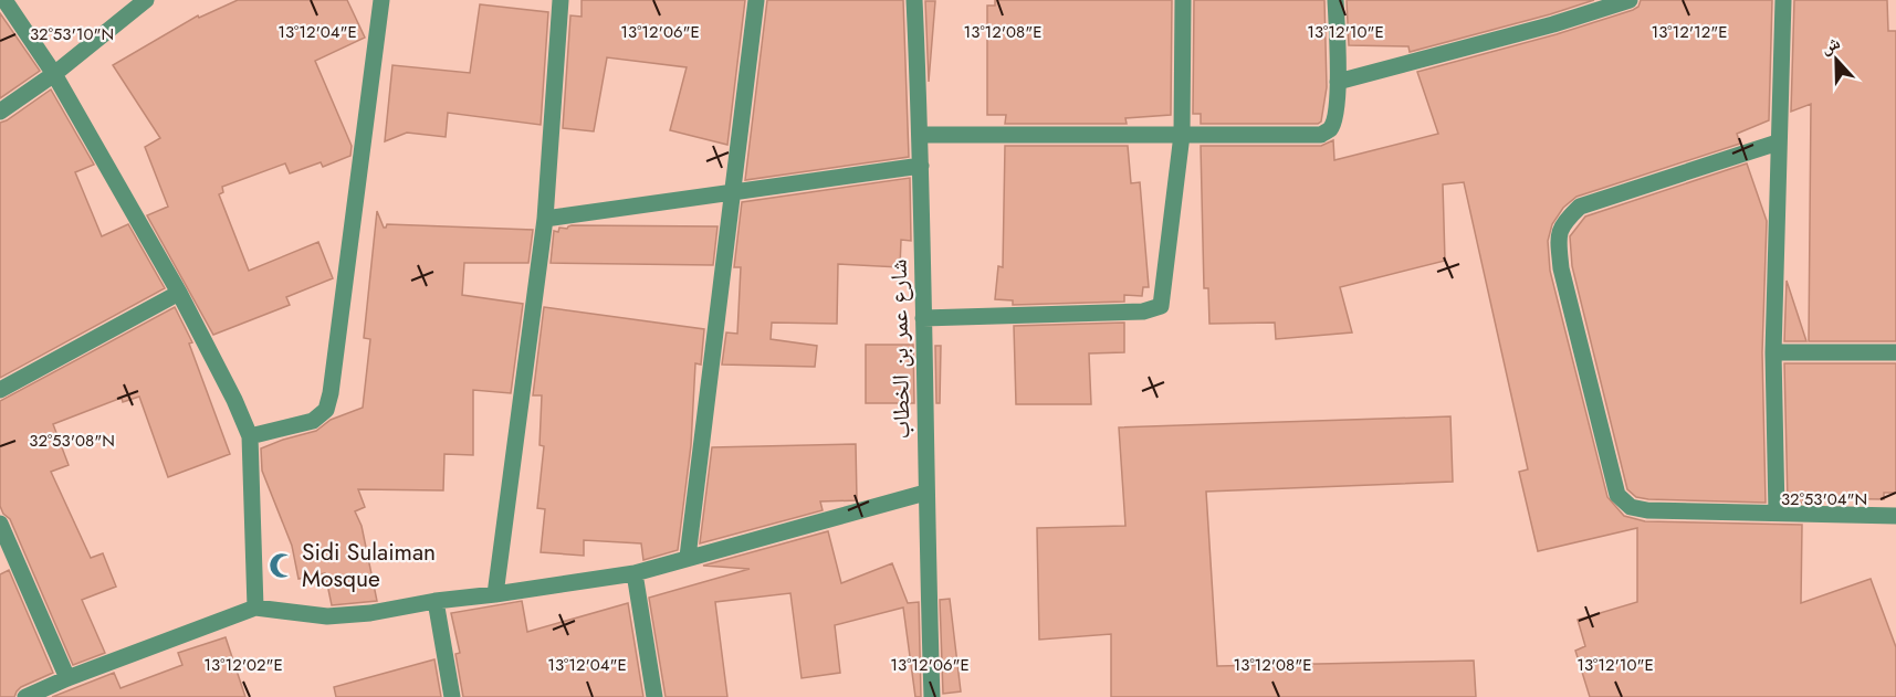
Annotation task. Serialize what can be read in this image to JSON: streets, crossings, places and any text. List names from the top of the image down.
{
  "streets": {
    "street": ["شارع عمر بن الخطاب"]
  },
  "places": {
    "mosque": ["Sidi Sulaiman Mosque"]
  },
  "north": "top",
  "coordinates": [
    "13°12'04\"E",
    "13°12'06\"E",
    "13°12'08\"E",
    "13°12'10\"E",
    "13°12'12\"E",
    "32°53'10\"N",
    "32°53'08\"N",
    "32°53'04\"N",
    "13°12'02\"E"
  ]
}
